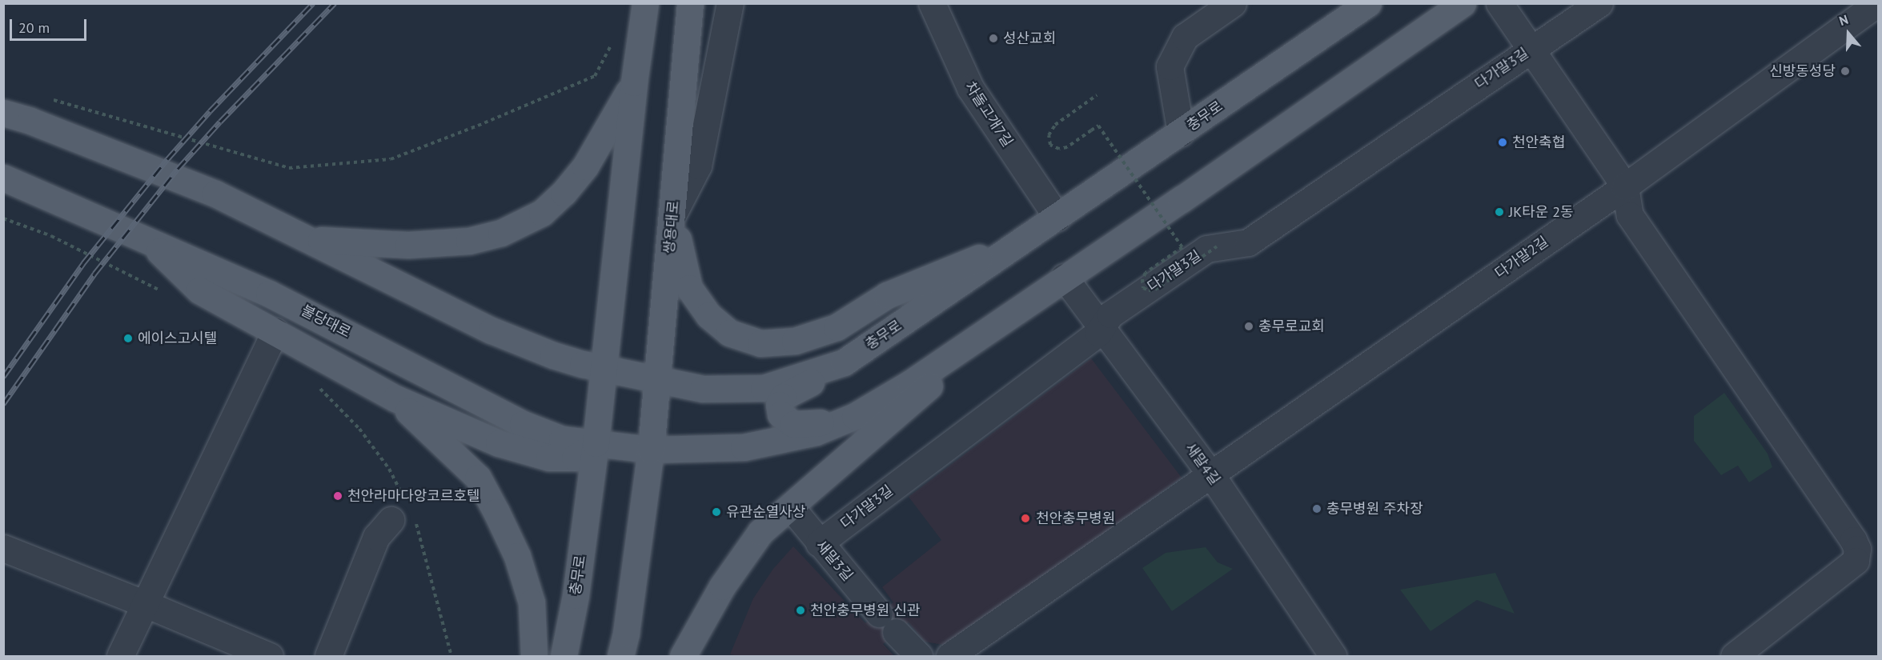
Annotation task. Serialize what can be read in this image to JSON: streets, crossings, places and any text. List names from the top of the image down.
{
  "streets": {
    "main road": ["충무로", "쌍용대로", "불당대로"],
    "street": [
      "다가말3길",
      "차돌고개7길",
      "다가말2길",
      "새말4길",
      "새말3길"
    ]
  },
  "crossings": [
    ["다가말3길", "새말4길"],
    ["다가말3길", "새말3길"],
    ["차돌고개7길", "충무로"],
    ["충무로", "쌍용대로"],
    ["충무로", "불당대로"],
    ["쌍용대로", "불당대로"],
    ["다가말2길", "새말4길"]
  ],
  "places": [
    "성산교회",
    "신방동성당",
    "천안축협",
    "JK타운 2동",
    "충무로교회",
    "에이스고시텔",
    "천안라마다앙코르호텔",
    "충무병원 주차장",
    "유관순열사상",
    "천안충무병원",
    "천안충무병원 신관"
  ],
  "scale_bar": "20 m",
  "north": "top"
}
